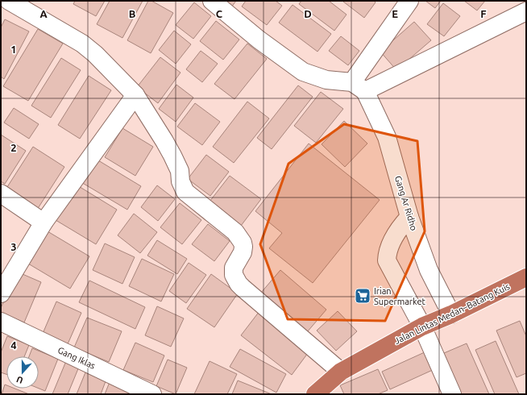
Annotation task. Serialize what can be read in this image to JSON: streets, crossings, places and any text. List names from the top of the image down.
{
  "streets": {
    "highway": ["Jalan Lintas Medan–Batang Kuis"],
    "street": ["Gang Ar Ridho", "Gang Iklas"]
  },
  "crossings": [
    ["Gang Ar Ridho", "Jalan Lintas Medan–Batang Kuis"]
  ],
  "places": {
    "supermarket": ["Irian Supermarket"]
  },
  "north": "bottom",
  "grid": {
    "columns": [
      "A",
      "B",
      "C",
      "D",
      "E",
      "F"
    ],
    "rows": [
      "1",
      "2",
      "3",
      "4"
    ]
  }
}
